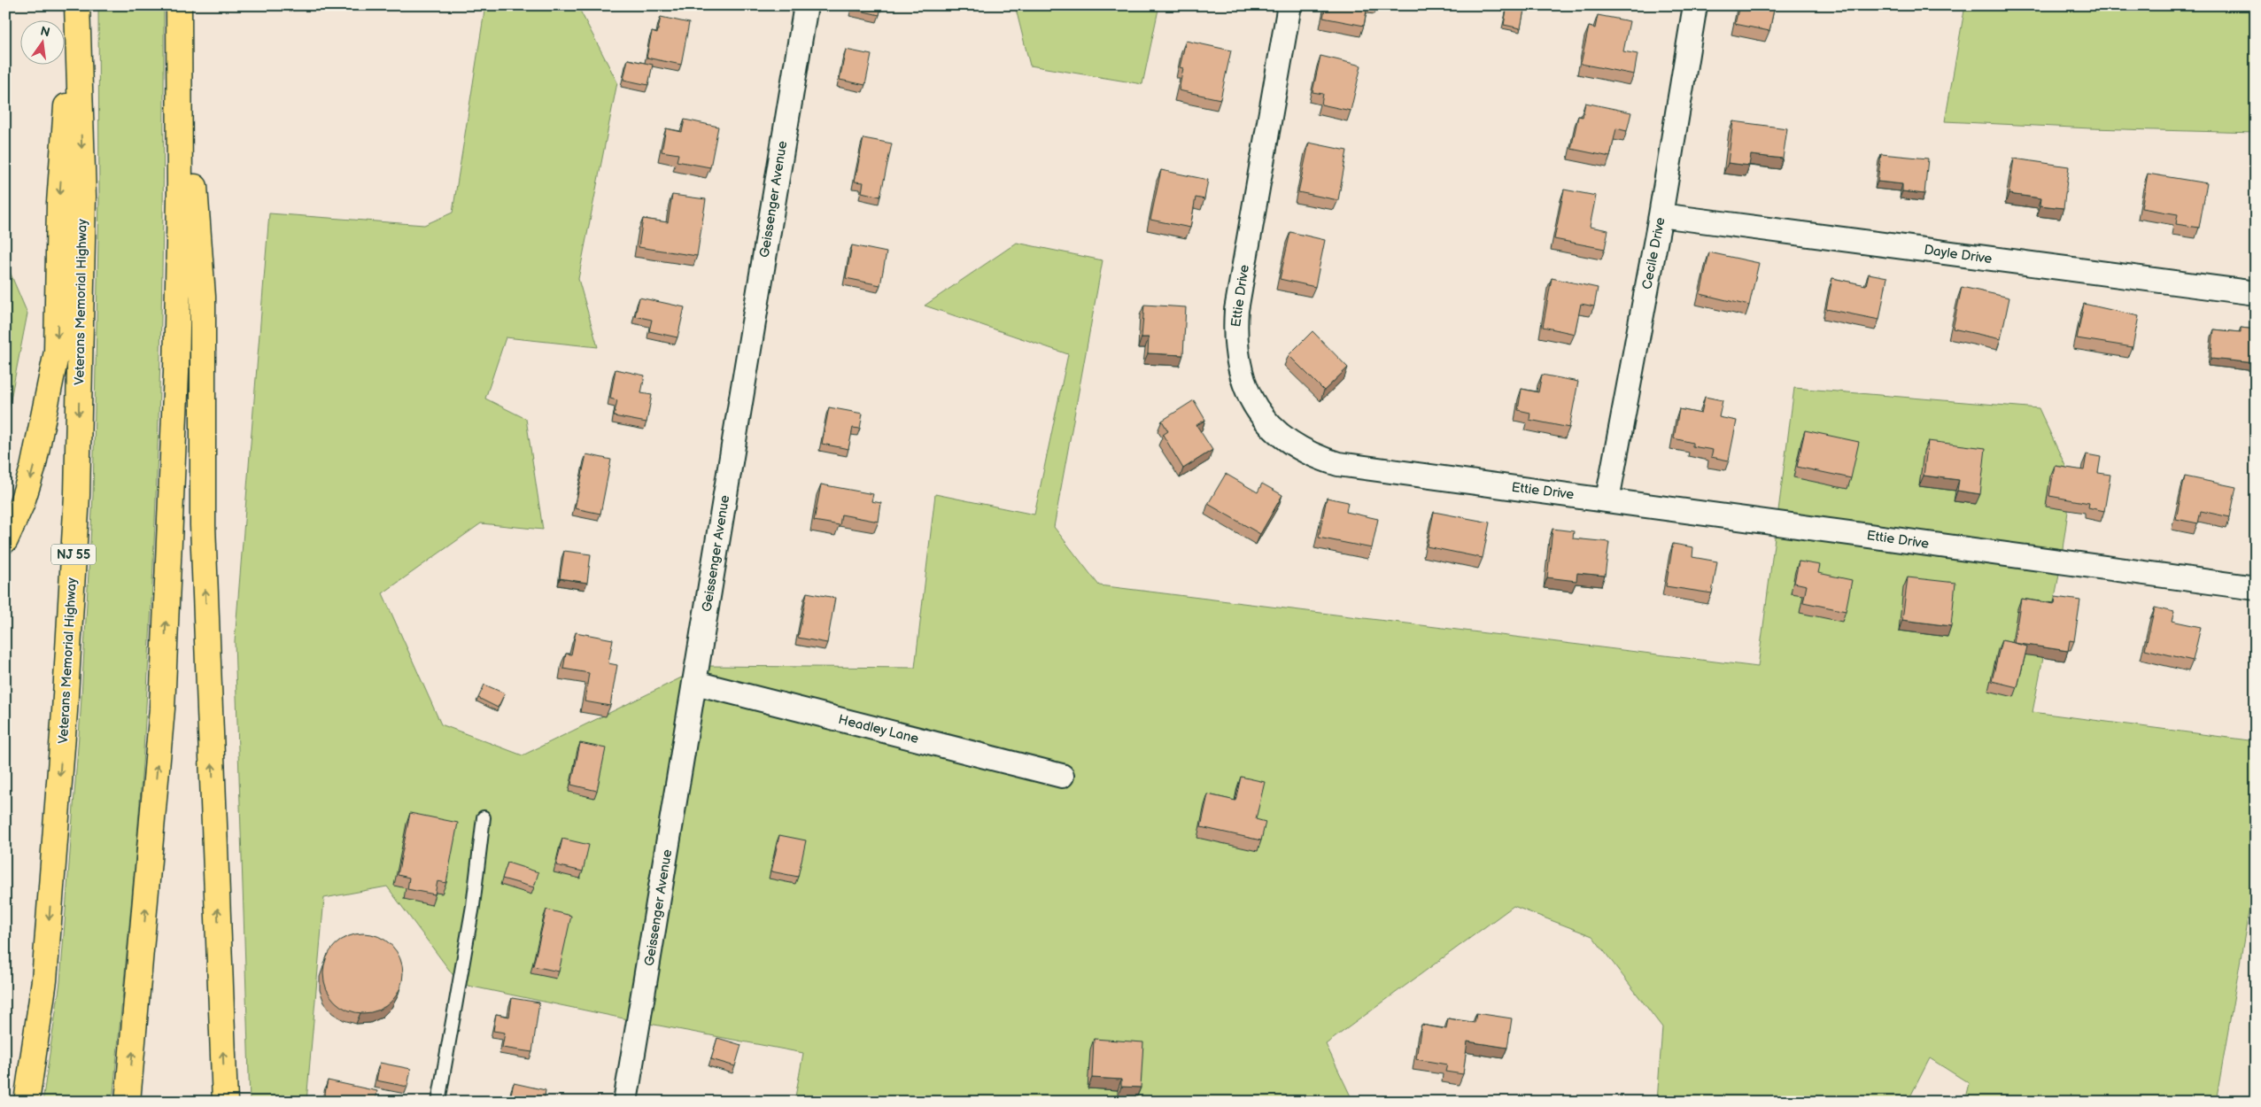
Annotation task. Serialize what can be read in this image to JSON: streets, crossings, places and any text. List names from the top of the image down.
{
  "streets": {
    "highway": ["Veterans Memorial Highway", "NJ 55"],
    "street": [
      "Geissenger Avenue",
      "Cecile Drive",
      "Dayle Drive",
      "Ettie Drive",
      "Headley Lane"
    ]
  },
  "crossings": [
    ["Geissenger Avenue", "Headley Lane"],
    ["Cecile Drive", "Dayle Drive"],
    ["Cecile Drive", "Ettie Drive"]
  ],
  "north": "top"
}
